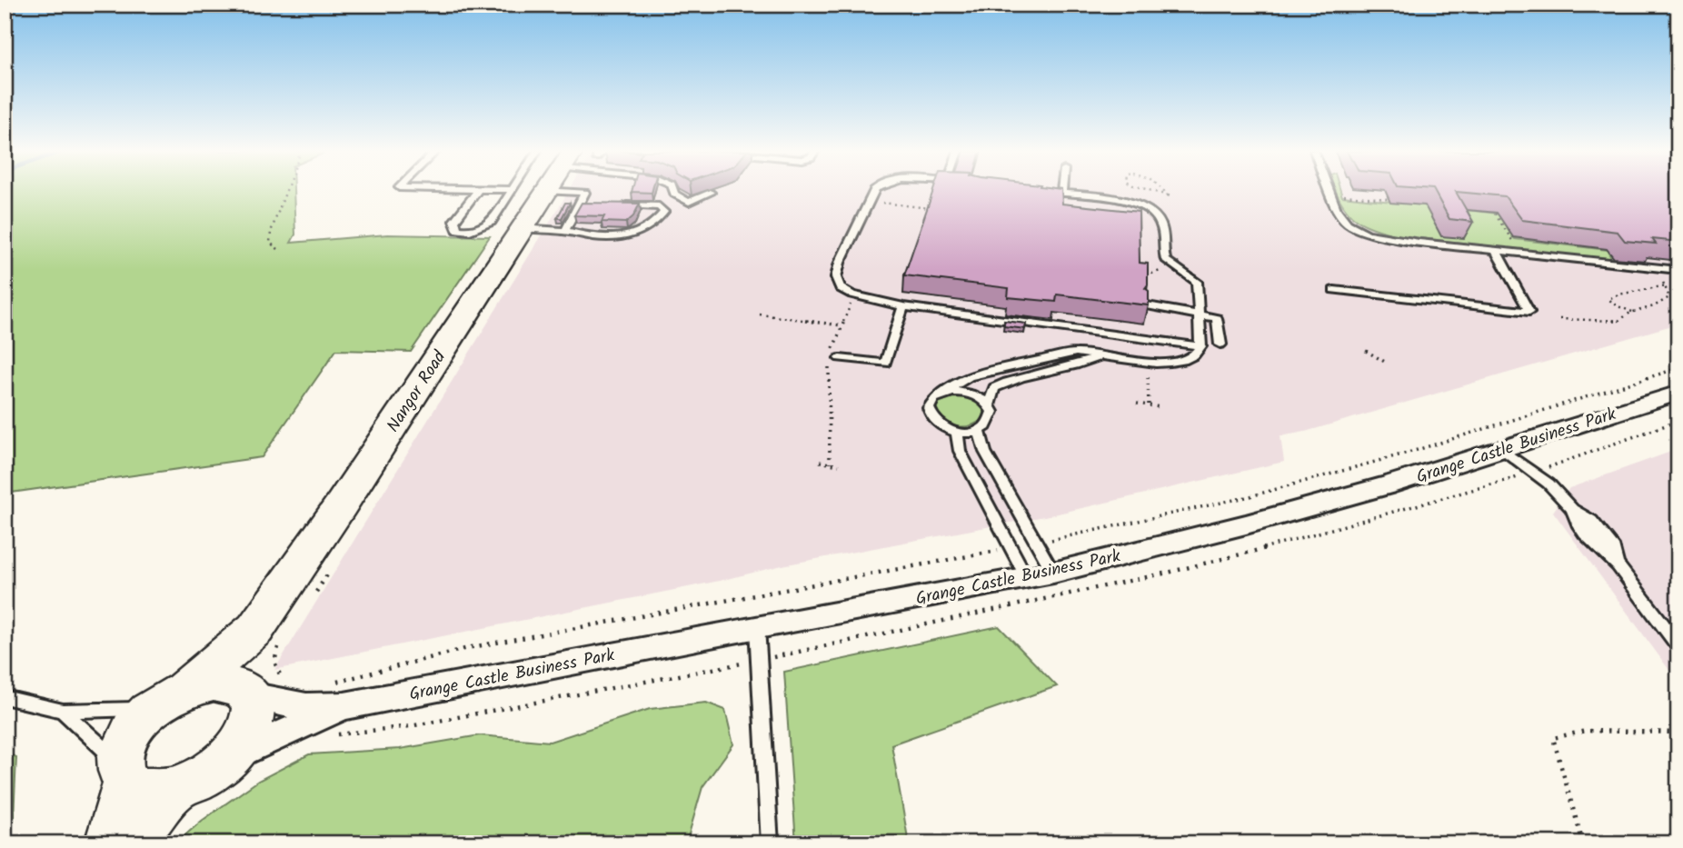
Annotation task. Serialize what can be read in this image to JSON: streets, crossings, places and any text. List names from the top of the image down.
{
  "streets": {
    "main road": ["Nangor Road"],
    "street": ["Grange Castle Business Park"]
  },
  "crossings": [
    ["Nangor Road", "Grange Castle Business Park"]
  ]
}
